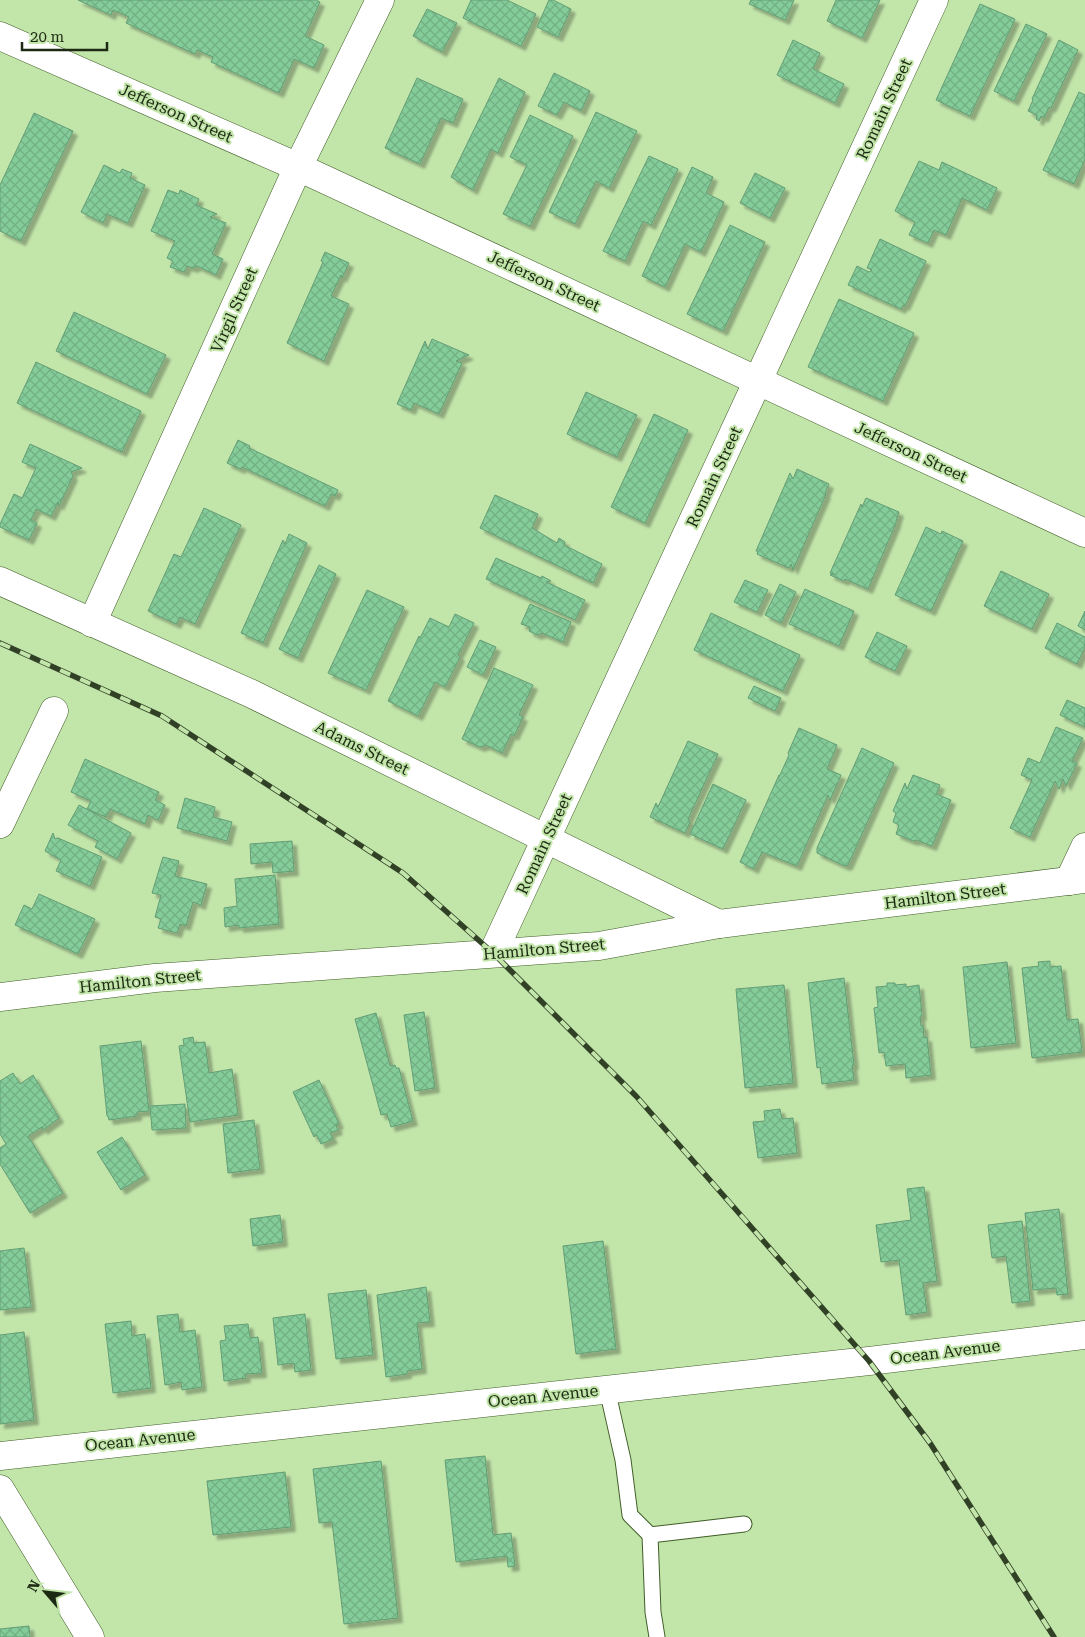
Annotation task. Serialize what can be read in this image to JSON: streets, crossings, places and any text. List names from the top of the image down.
{
  "streets": {
    "street": [
      "Romain Street",
      "Jefferson Street",
      "Virgil Street",
      "Adams Street",
      "Hamilton Street",
      "Ocean Avenue"
    ]
  },
  "crossings": [
    ["Romain Street", "Jefferson Street"],
    ["Romain Street", "Adams Street"],
    ["Romain Street", "Hamilton Street"],
    ["Jefferson Street", "Virgil Street"],
    ["Virgil Street", "Adams Street"],
    ["Adams Street", "Hamilton Street"]
  ],
  "scale_bar": "20 m",
  "north": "top left"
}
